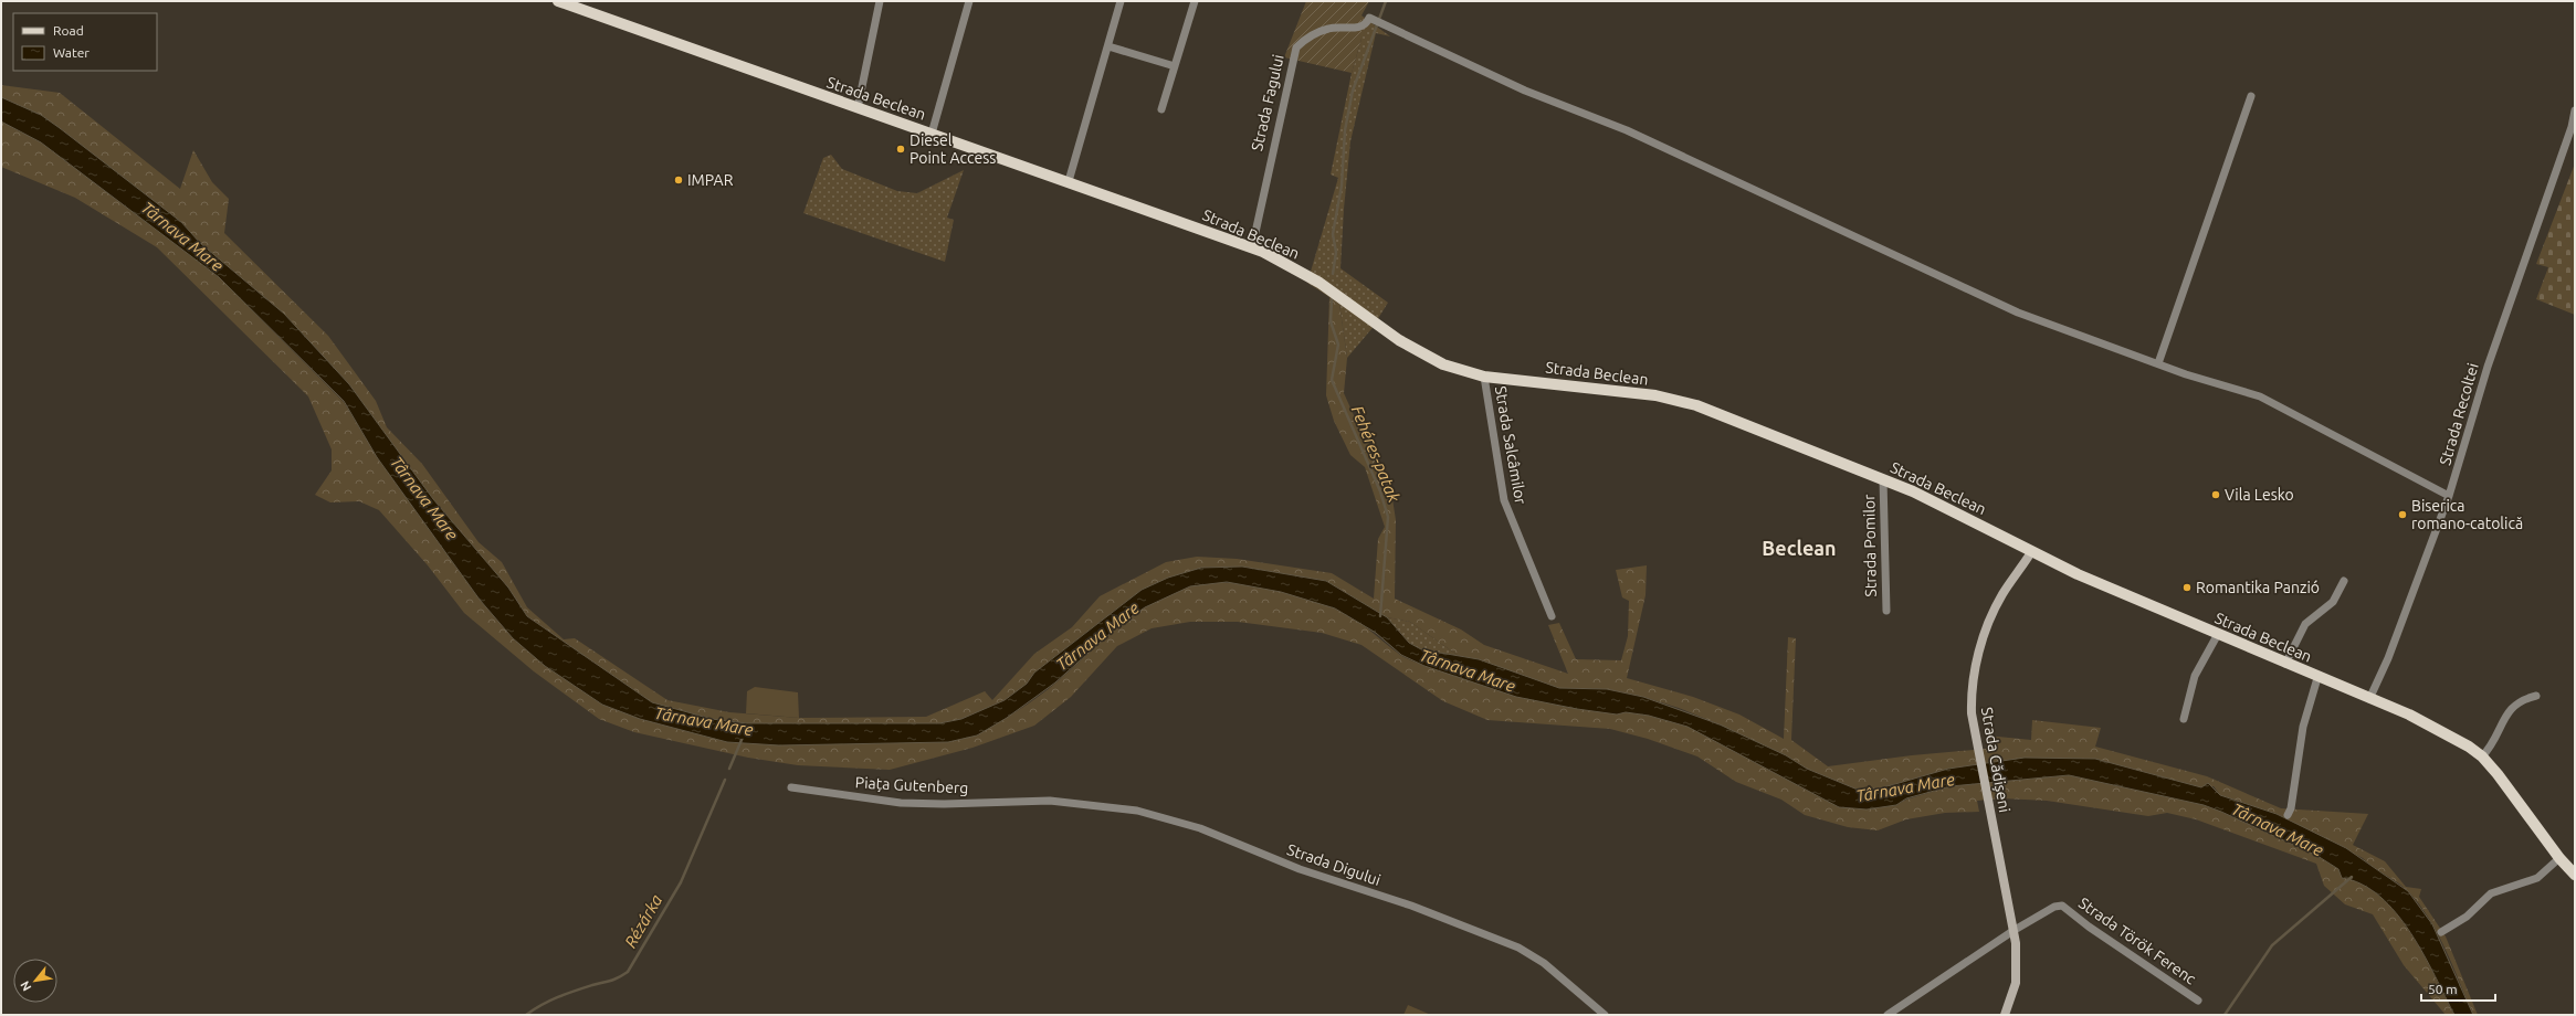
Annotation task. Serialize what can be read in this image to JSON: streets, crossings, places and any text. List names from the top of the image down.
{
  "streets": {
    "main road": ["Strada Beclean", "Strada Cădișeni"],
    "street": [
      "Strada Fagului",
      "Strada Recoltei",
      "Strada Salcâmilor",
      "Strada Pomilor",
      "Piața Gutenberg",
      "Strada Digului",
      "Strada Török Ferenc"
    ]
  },
  "crossings": [
    ["Strada Beclean", "Strada Fagului"],
    ["Strada Beclean", "Strada Recoltei"],
    ["Strada Beclean", "Strada Salcâmilor"],
    ["Strada Beclean", "Strada Pomilor"],
    ["Strada Beclean", "Strada Cădișeni"],
    ["Strada Cădișeni", "Strada Török Ferenc"],
    ["Piața Gutenberg", "Strada Digului"]
  ],
  "districts": ["Beclean"],
  "water": ["Târnava Mare", "Fehéres-patak", "Rézárka"],
  "places": [
    "Diesel Point Access",
    "IMPAR",
    "Vila Lesko",
    "Biserica romano-catolică",
    "Romantika Panzió"
  ],
  "legend": ["Road", "Water"],
  "scale_bar": "50 m",
  "north": "bottom left"
}
